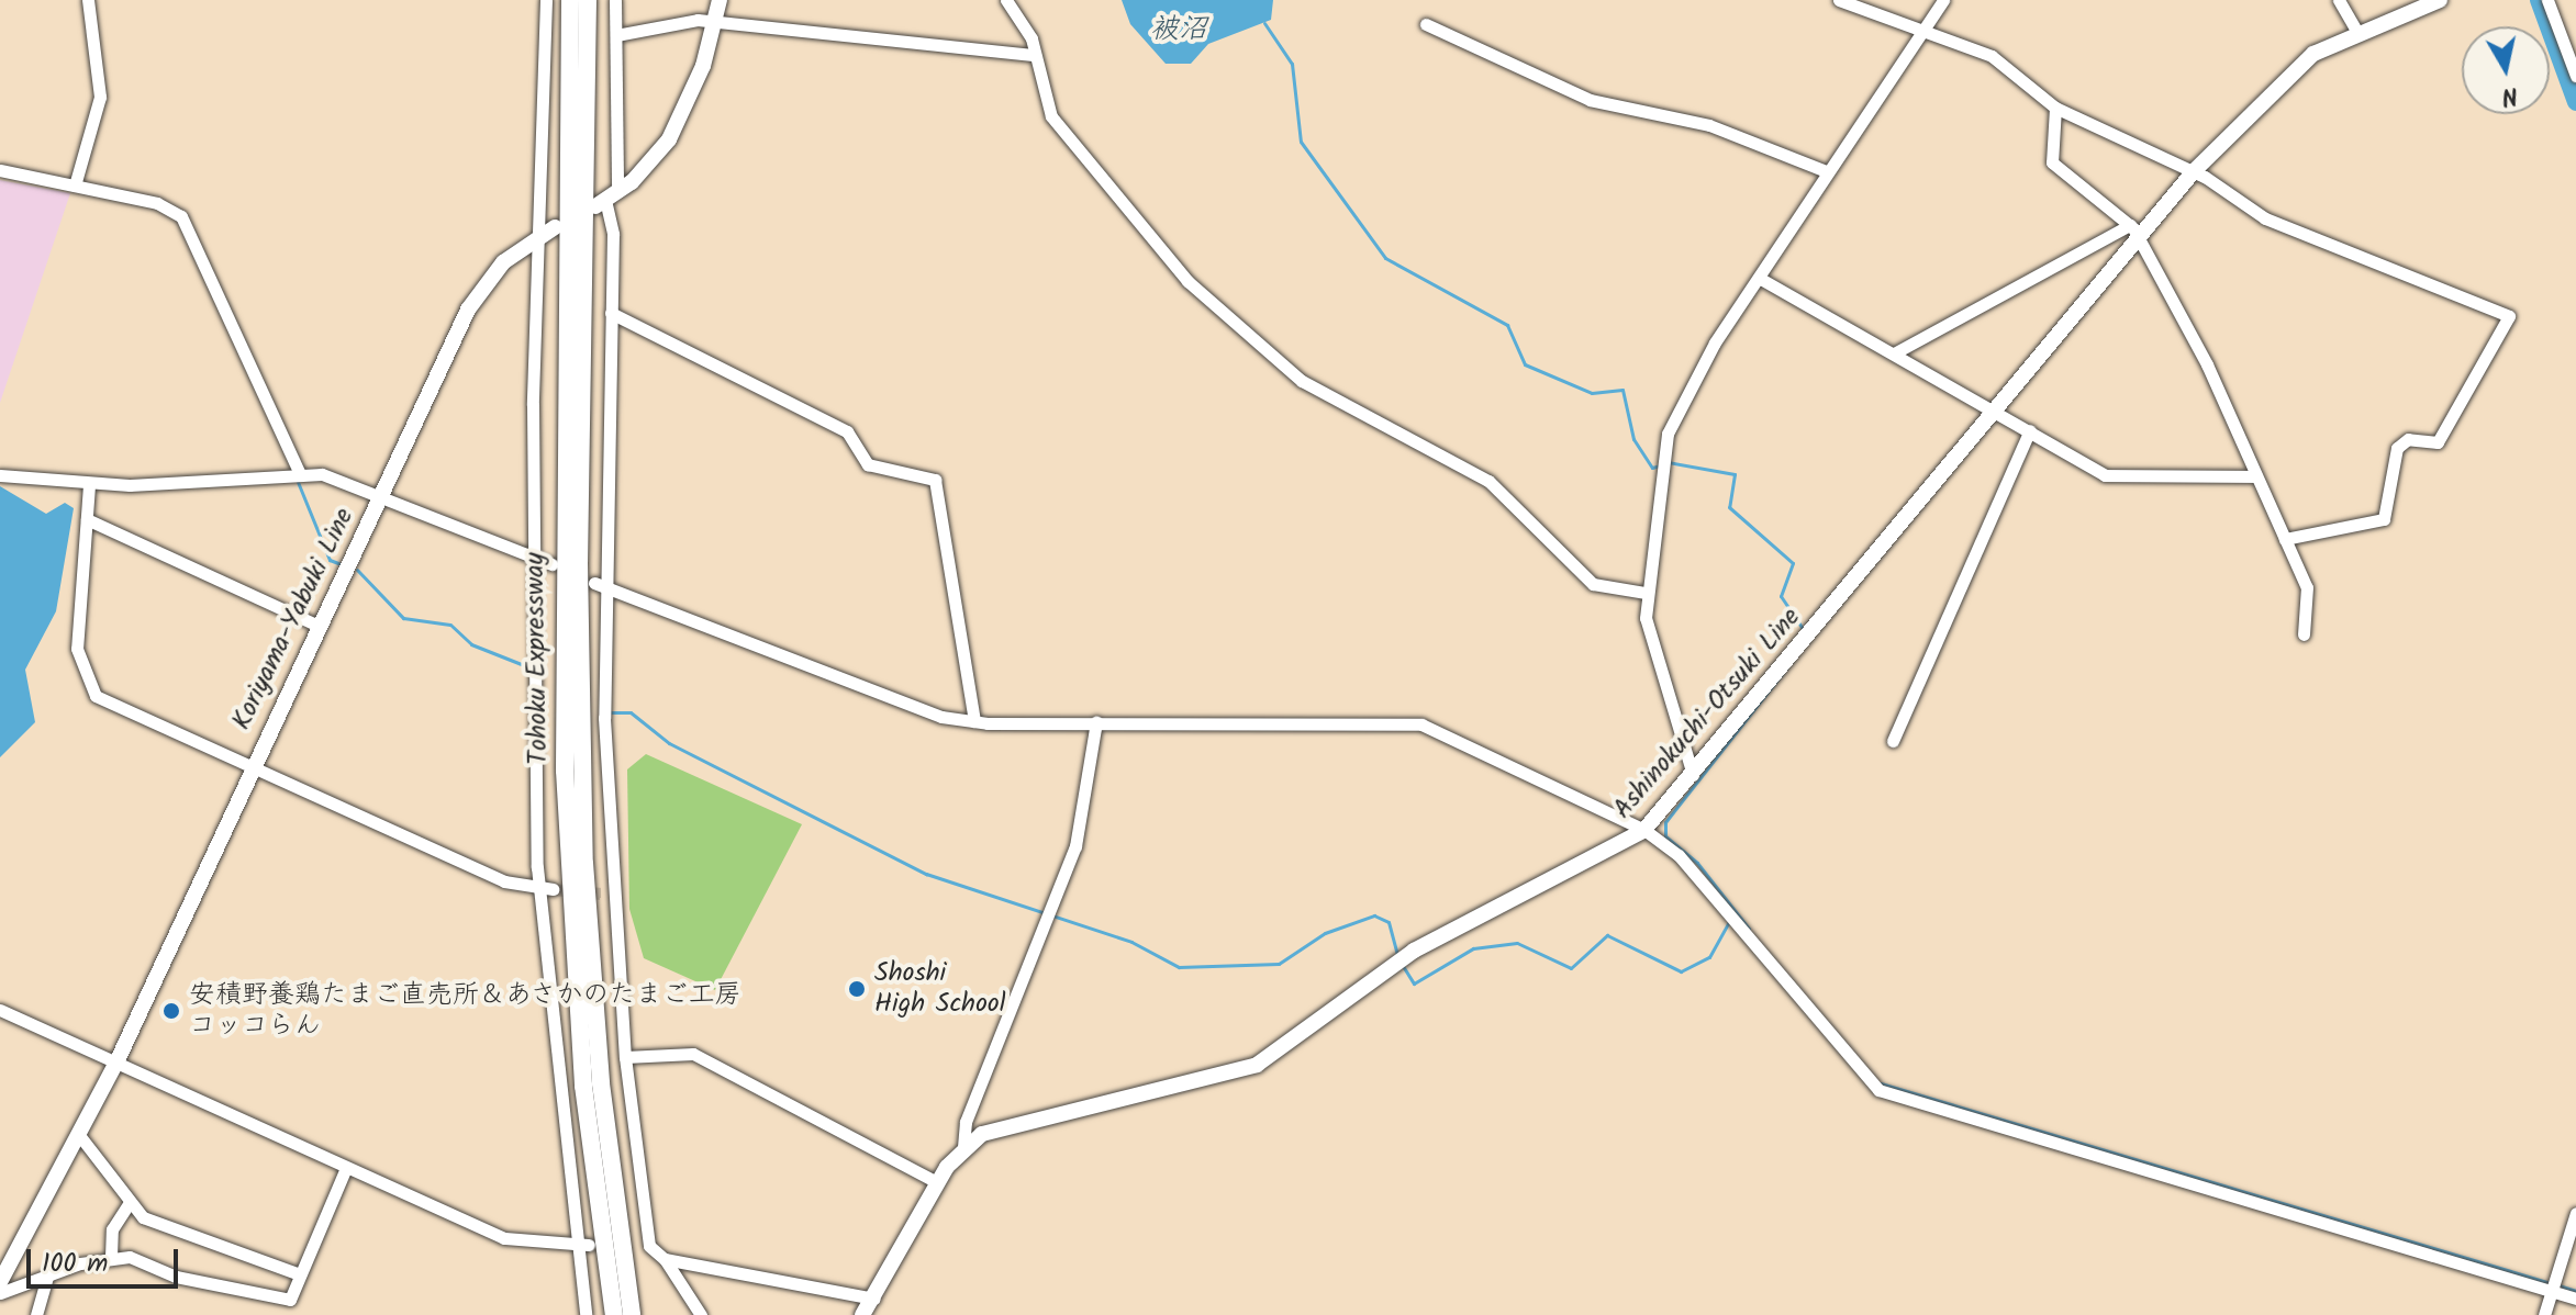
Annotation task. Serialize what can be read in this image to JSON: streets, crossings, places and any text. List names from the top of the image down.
{
  "streets": {
    "highway": ["Tohoku Expressway"],
    "main road": ["Koriyama-Yabuki Line", "Ashinokuchi-Otsuki Line"]
  },
  "water": ["被沼"],
  "places": ["Shoshi High School", "安積野養鶏たまご直売所＆あさかのたまご工房 コッコらん"],
  "scale_bar": "100 m",
  "north": "bottom"
}
